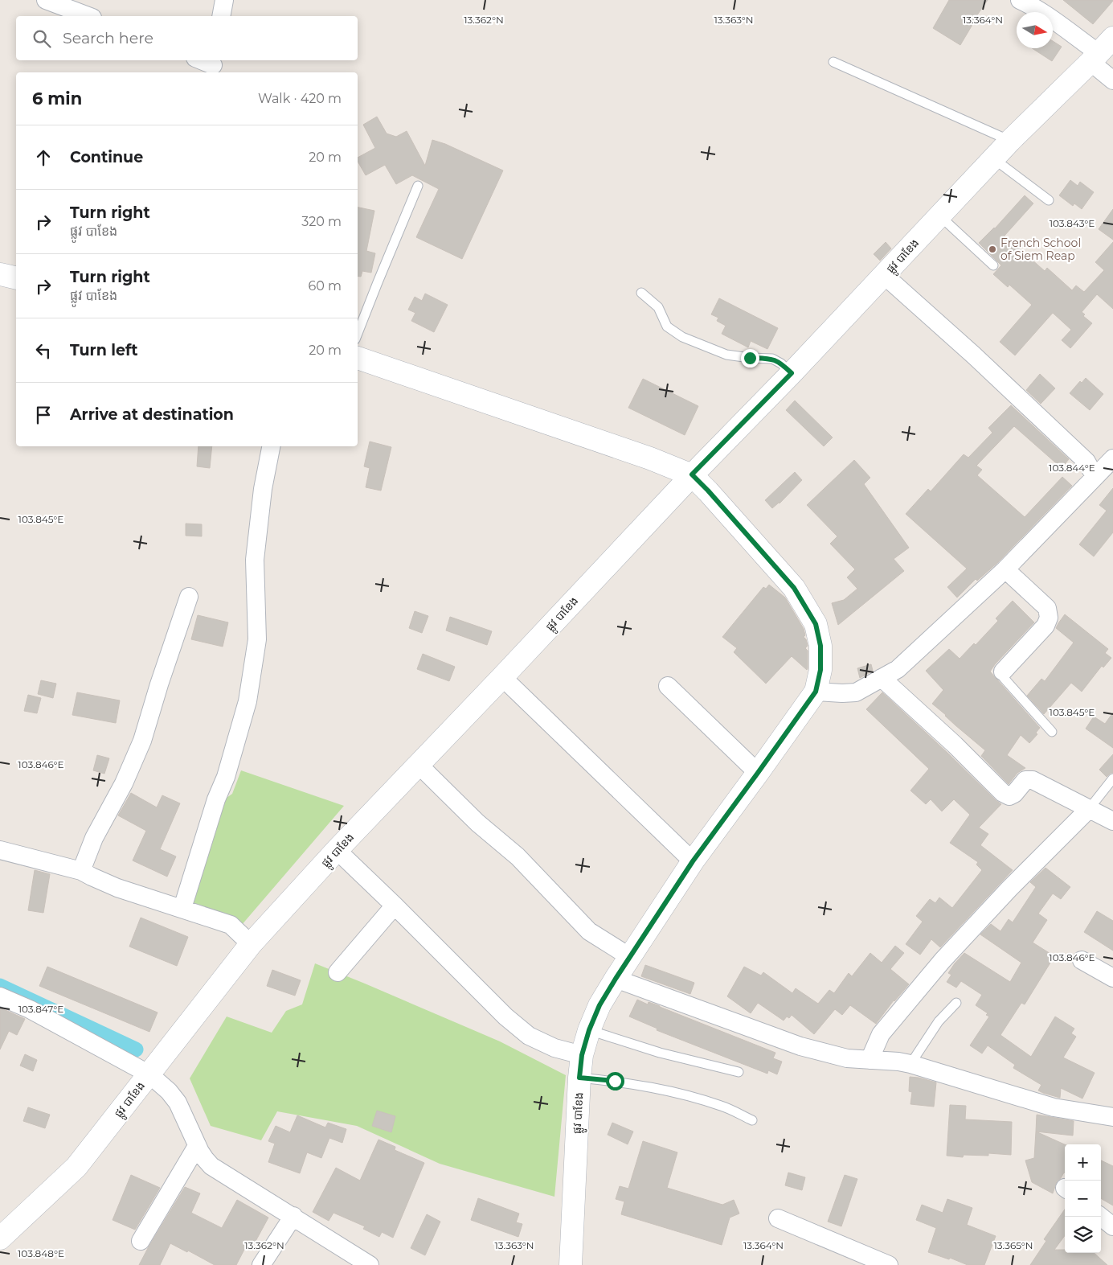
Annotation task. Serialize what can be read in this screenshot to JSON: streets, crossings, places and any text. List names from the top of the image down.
{
  "streets": {
    "street": ["ផ្លូវ បាខែង"]
  },
  "places": ["French School of Siem Reap"],
  "north": "right",
  "page": {
    "search": "Search here",
    "heading": ["6 min", "Walk · 420 m"],
    "list": [
      ["Continue", "20 m"],
      ["Turn right", "ផ្លូវ បាខែង", "320 m"],
      ["Turn right", "ផ្លូវ បាខែង", "60 m"],
      ["Turn left", "20 m"],
      "Arrive at destination"
    ],
    "map_buttons": ["+", "−"]
  },
  "coordinates": [
    "13.362°N",
    "13.363°N",
    "13.364°N",
    "103.843°E",
    "103.844°E",
    "103.845°E",
    "103.846°E",
    "103.847°E",
    "13.365°N",
    "103.848°E"
  ]
}
